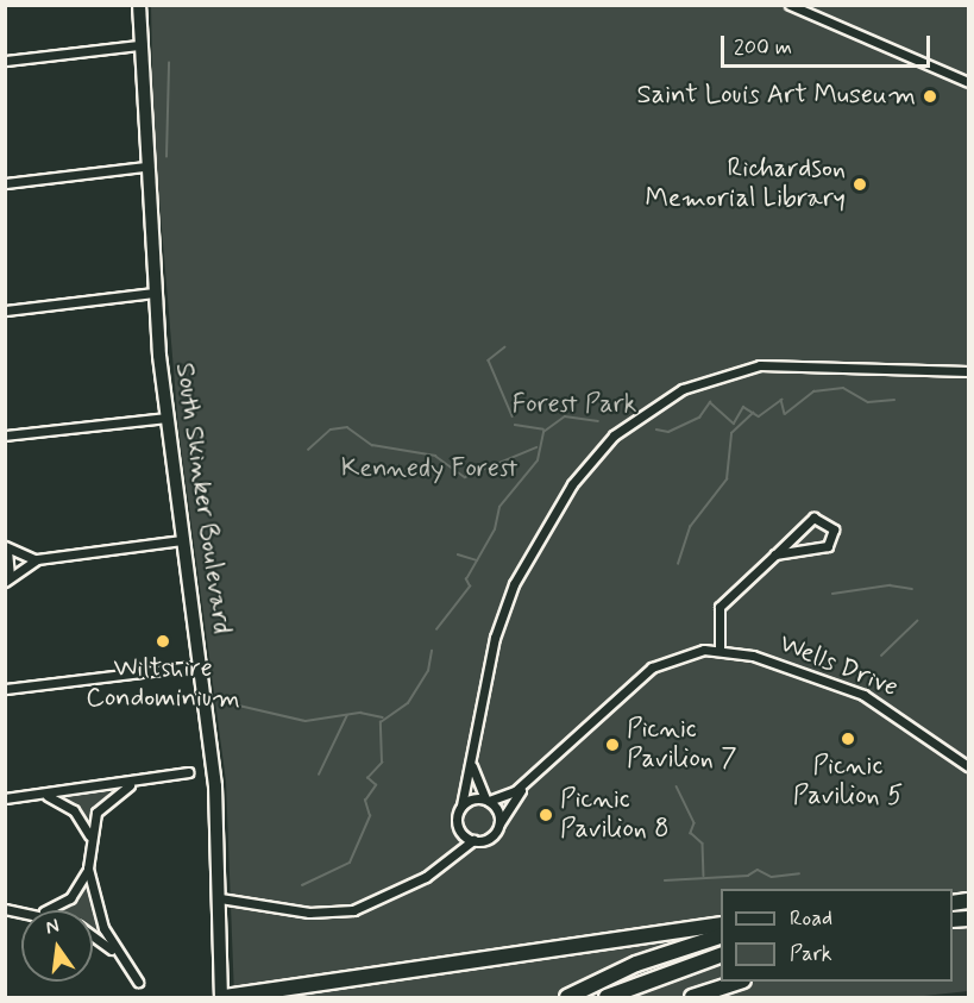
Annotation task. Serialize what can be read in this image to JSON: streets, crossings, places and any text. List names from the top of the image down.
{
  "streets": {
    "main road": ["South Skinker Boulevard"],
    "street": ["Wells Drive"]
  },
  "parks": ["Forest Park", "Kennedy Forest"],
  "places": [
    "Saint Louis Art Museum",
    "Richardson Memorial Library",
    "Wiltshire Condominium",
    "Picnic Pavilion 5",
    "Picnic Pavilion 7",
    "Picnic Pavilion 8"
  ],
  "legend": ["Road", "Park"],
  "scale_bar": "200 m",
  "north": "top"
}
